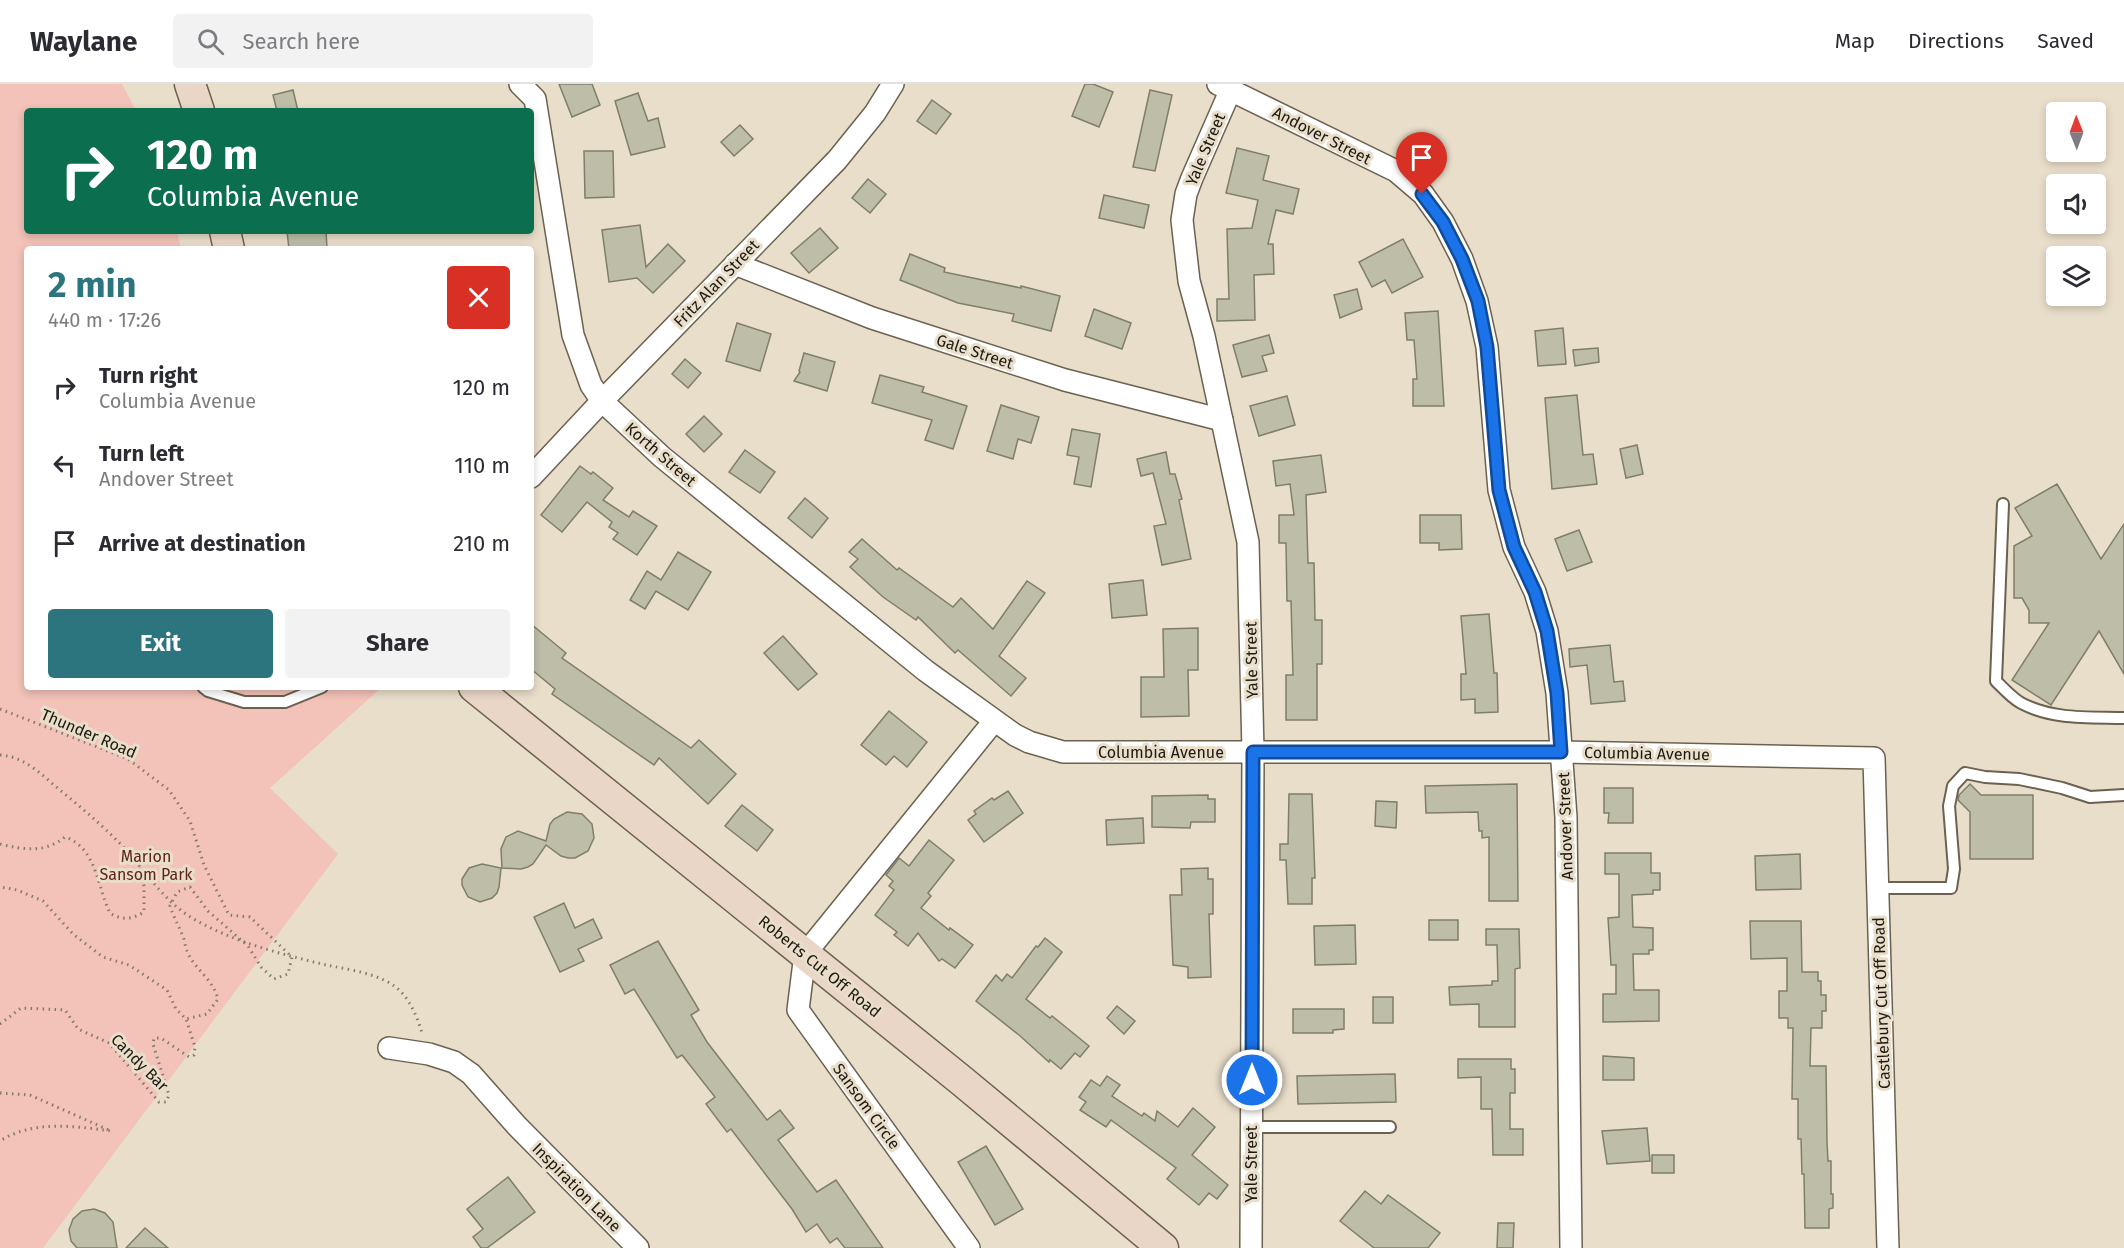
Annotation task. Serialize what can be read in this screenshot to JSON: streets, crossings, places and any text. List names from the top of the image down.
{
  "streets": {
    "street": [
      "Andover Street",
      "Yale Street",
      "Fritz Alan Street",
      "Gale Street",
      "Korth Street",
      "Columbia Avenue",
      "Roberts Cut Off Road",
      "Castlebury Cut Off Road",
      "Sansom Circle",
      "Inspiration Lane"
    ],
    "path": ["Thunder Road", "Candy Bar"]
  },
  "crossings": [
    ["Andover Street", "Yale Street"],
    ["Andover Street", "Columbia Avenue"],
    ["Yale Street", "Gale Street"],
    ["Yale Street", "Columbia Avenue"],
    ["Fritz Alan Street", "Gale Street"],
    ["Fritz Alan Street", "Korth Street"],
    ["Korth Street", "Columbia Avenue"],
    ["Columbia Avenue", "Castlebury Cut Off Road"],
    ["Roberts Cut Off Road", "Sansom Circle"]
  ],
  "parks": ["Marion Sansom Park"],
  "north": "top",
  "page": {
    "header": "Waylane",
    "search": "Search here",
    "nav": ["Map", "Directions", "Saved"],
    "turn": ["120 m", "Columbia Avenue"],
    "heading": ["2 min", "440 m · 17:26"],
    "list": [
      {
        "name": "Turn right",
        "note": "Columbia Avenue",
        "value": "120 m"
      },
      {
        "name": "Turn left",
        "note": "Andover Street",
        "value": "110 m"
      },
      {
        "name": "Arrive at destination",
        "value": "210 m"
      }
    ],
    "buttons": ["Exit", "Share"]
  }
}
